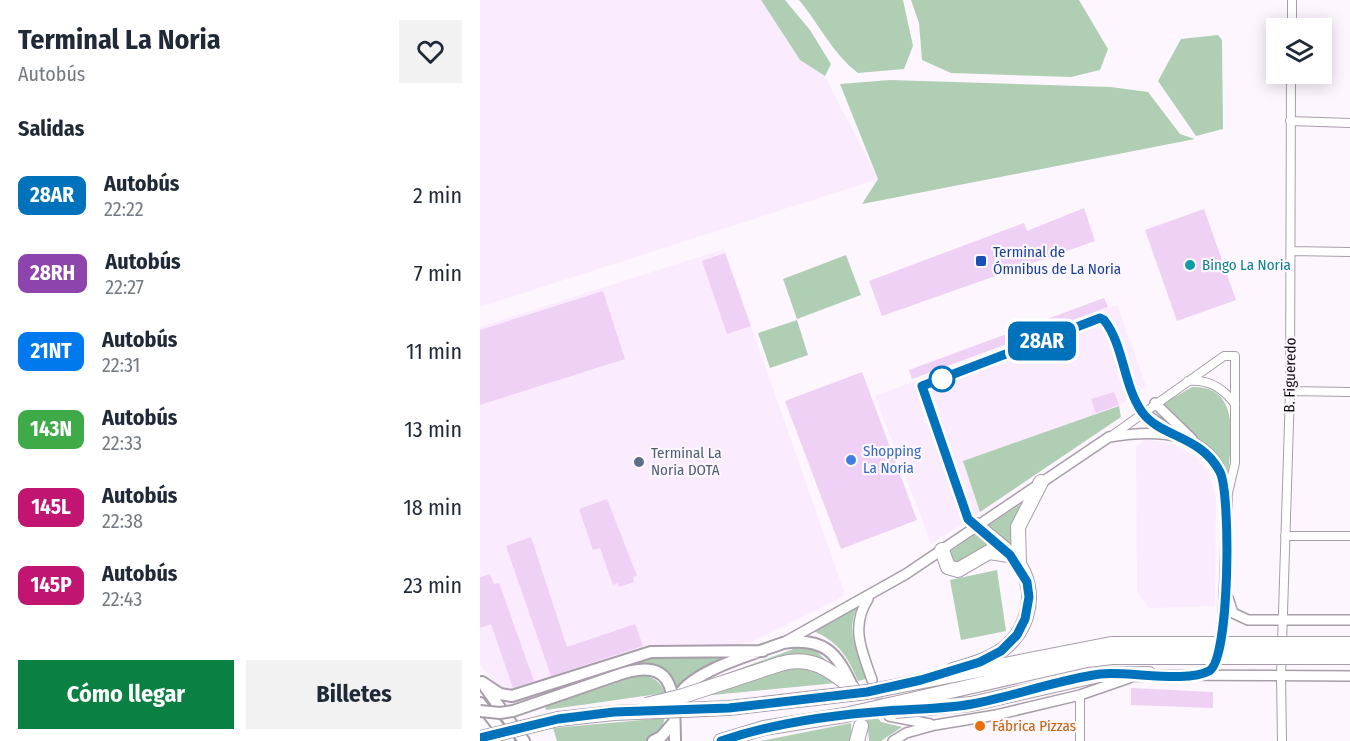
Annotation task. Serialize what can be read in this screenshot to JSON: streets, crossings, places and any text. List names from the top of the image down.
{
  "streets": {
    "street": ["B. Figueredo"]
  },
  "places": {
    "transit": ["Terminal de Ómnibus de La Noria"],
    "other": [
      "Bingo La Noria",
      "Shopping La Noria",
      "Terminal La Noria DOTA",
      "Fábrica Pizzas"
    ]
  },
  "lines": ["bus line 28AR"],
  "page": {
    "heading": [
      ["Terminal La Noria", "Autobús"],
      "Salidas"
    ],
    "on_map": "28AR",
    "list": [
      {
        "mark": "28AR",
        "name": "Autobús",
        "note": "22:22",
        "value": "2 min"
      },
      {
        "mark": "28RH",
        "name": "Autobús",
        "note": "22:27",
        "value": "7 min"
      },
      {
        "mark": "21NT",
        "name": "Autobús",
        "note": "22:31",
        "value": "11 min"
      },
      {
        "mark": "143N",
        "name": "Autobús",
        "note": "22:33",
        "value": "13 min"
      },
      {
        "mark": "145L",
        "name": "Autobús",
        "note": "22:38",
        "value": "18 min"
      },
      {
        "mark": "145P",
        "name": "Autobús",
        "note": "22:43",
        "value": "23 min"
      }
    ],
    "buttons": ["Cómo llegar", "Billetes"]
  }
}
